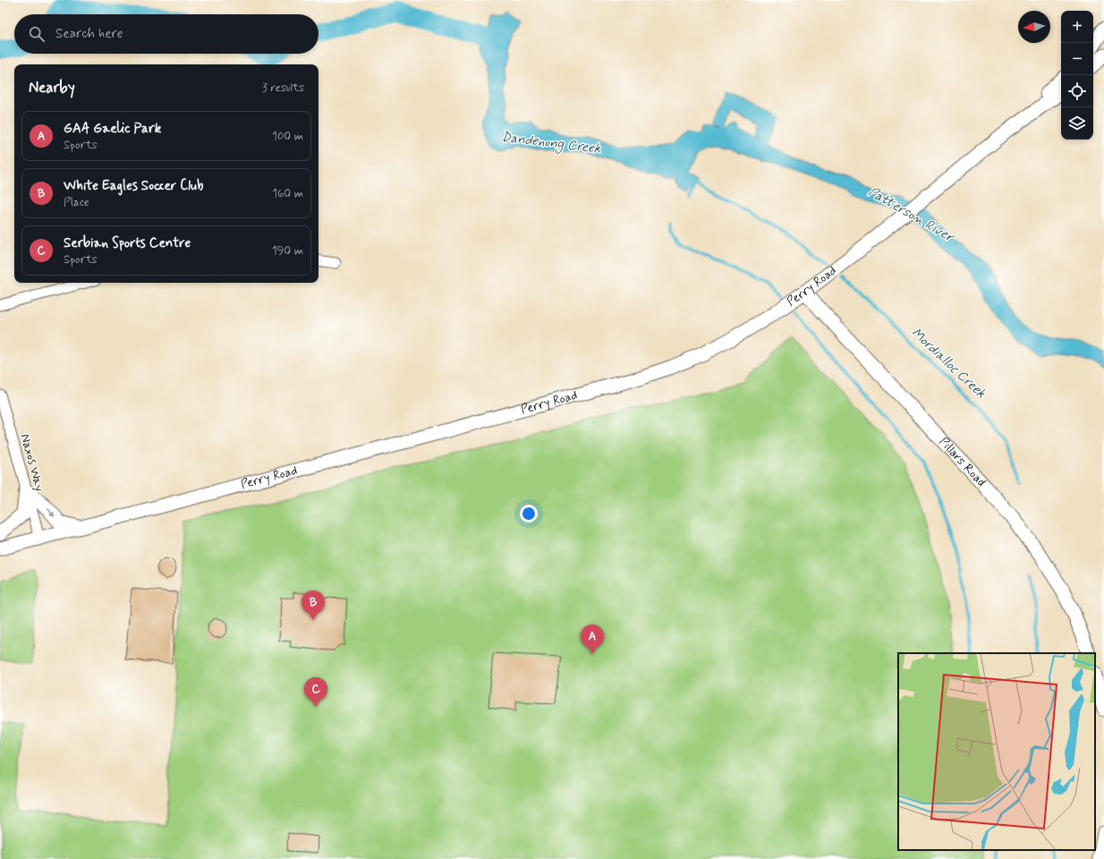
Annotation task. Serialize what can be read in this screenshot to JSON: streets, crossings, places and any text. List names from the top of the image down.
{
  "streets": {
    "main road": ["Perry Road", "Pillars Road"],
    "street": ["Naxos Way"]
  },
  "crossings": [
    ["Perry Road", "Naxos Way"],
    ["Perry Road", "Pillars Road"]
  ],
  "water": ["Dandenong Creek", "Patterson River", "Mordialloc Creek"],
  "north": "left",
  "page": {
    "map_buttons": ["+", "−"],
    "search": "Search here",
    "heading": ["Nearby", "3 results"],
    "list": [
      {
        "mark": "A",
        "name": "GAA Gaelic Park",
        "note": "Sports",
        "value": "100 m"
      },
      {
        "mark": "B",
        "name": "White Eagles Soccer Club",
        "note": "Place",
        "value": "160 m"
      },
      {
        "mark": "C",
        "name": "Serbian Sports Centre",
        "note": "Sports",
        "value": "190 m"
      }
    ],
    "pins": ["B", "A", "C"]
  }
}
